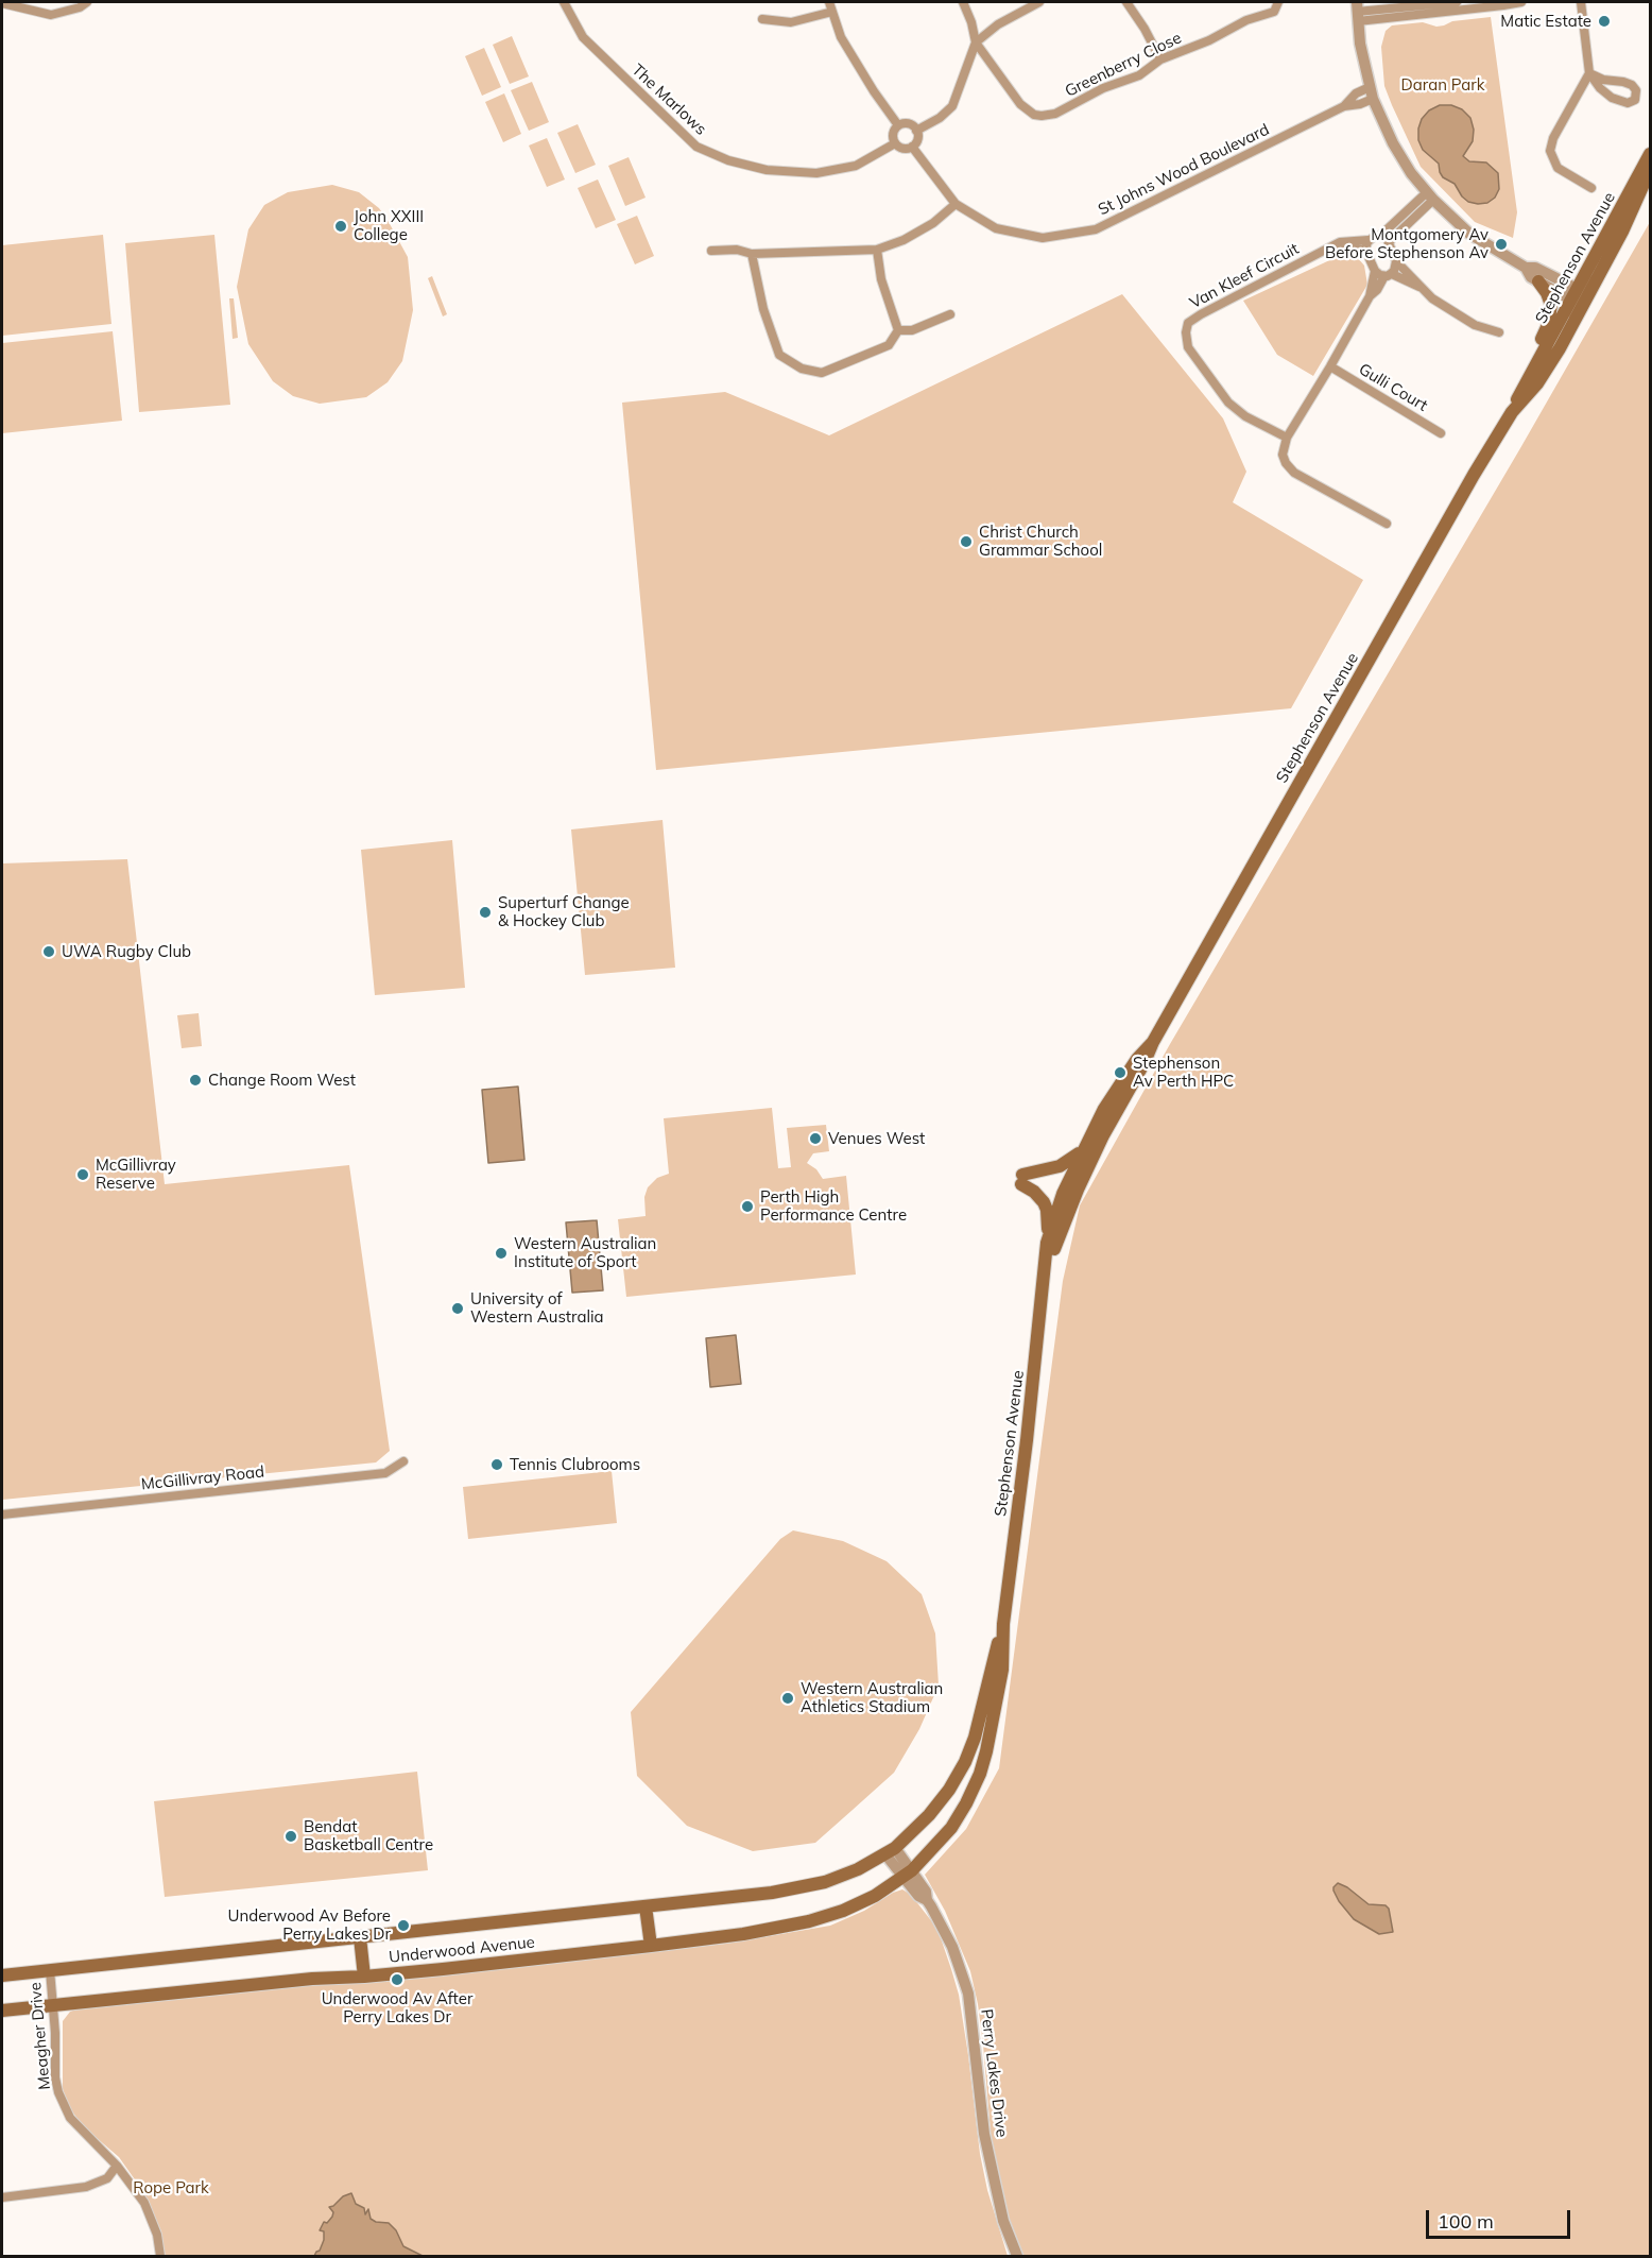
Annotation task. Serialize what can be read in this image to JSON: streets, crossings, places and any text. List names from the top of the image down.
{
  "streets": {
    "main road": ["Stephenson Avenue", "Underwood Avenue"],
    "street": [
      "Greenberry Close",
      "The Marlows",
      "St Johns Wood Boulevard",
      "Van Kleef Circuit",
      "Gulli Court",
      "McGillivray Road",
      "Meagher Drive",
      "Perry Lakes Drive"
    ]
  },
  "crossings": [
    ["The Marlows", "St Johns Wood Boulevard"],
    ["Stephenson Avenue", "Underwood Avenue"],
    ["Stephenson Avenue", "Perry Lakes Drive"],
    ["Underwood Avenue", "Meagher Drive"],
    ["Underwood Avenue", "Perry Lakes Drive"]
  ],
  "parks": ["Daran Park", "Rope Park"],
  "places": [
    "Matic Estate",
    "John XXIII College",
    "Montgomery Av Before Stephenson Av",
    "Christ Church Grammar School",
    "Superturf Change & Hockey Club",
    "UWA Rugby Club",
    "Stephenson Av Perth HPC",
    "Change Room West",
    "Venues West",
    "McGillivray Reserve",
    "Perth High Performance Centre",
    "Western Australian Institute of Sport",
    "University of Western Australia",
    "Tennis Clubrooms",
    "Western Australian Athletics Stadium",
    "Bendat Basketball Centre",
    "Underwood Av Before Perry Lakes Dr",
    "Underwood Av After Perry Lakes Dr"
  ],
  "scale_bar": "100 m"
}
